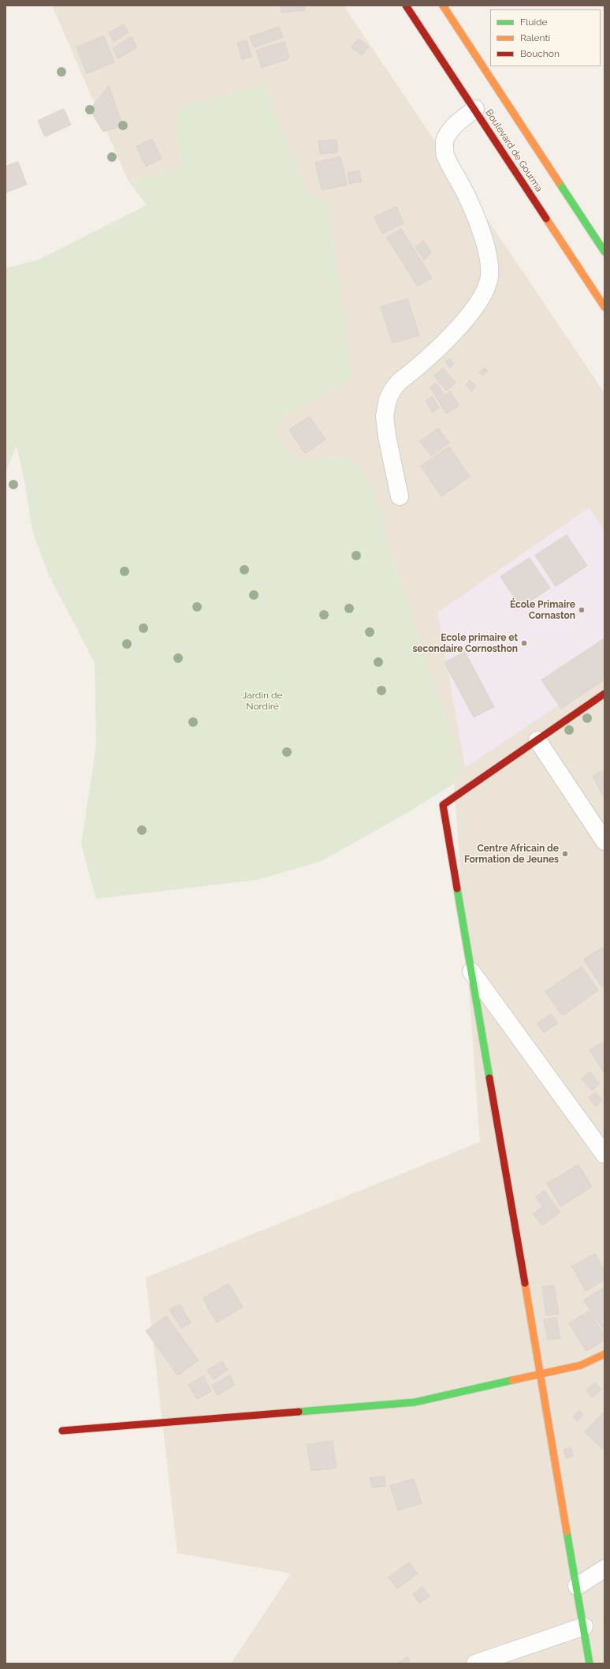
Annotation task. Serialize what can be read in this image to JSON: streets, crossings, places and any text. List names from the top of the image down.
{
  "streets": {
    "main road": ["Boulevard de Gourma"]
  },
  "parks": ["Jardin de Nordiré"],
  "places": ["École Primaire Cornaston", "Ecole primaire et secondaire Cornosthon", "Centre Africain de Formation de Jeunes"],
  "legend": ["Fluide", "Ralenti", "Bouchon"]
}
